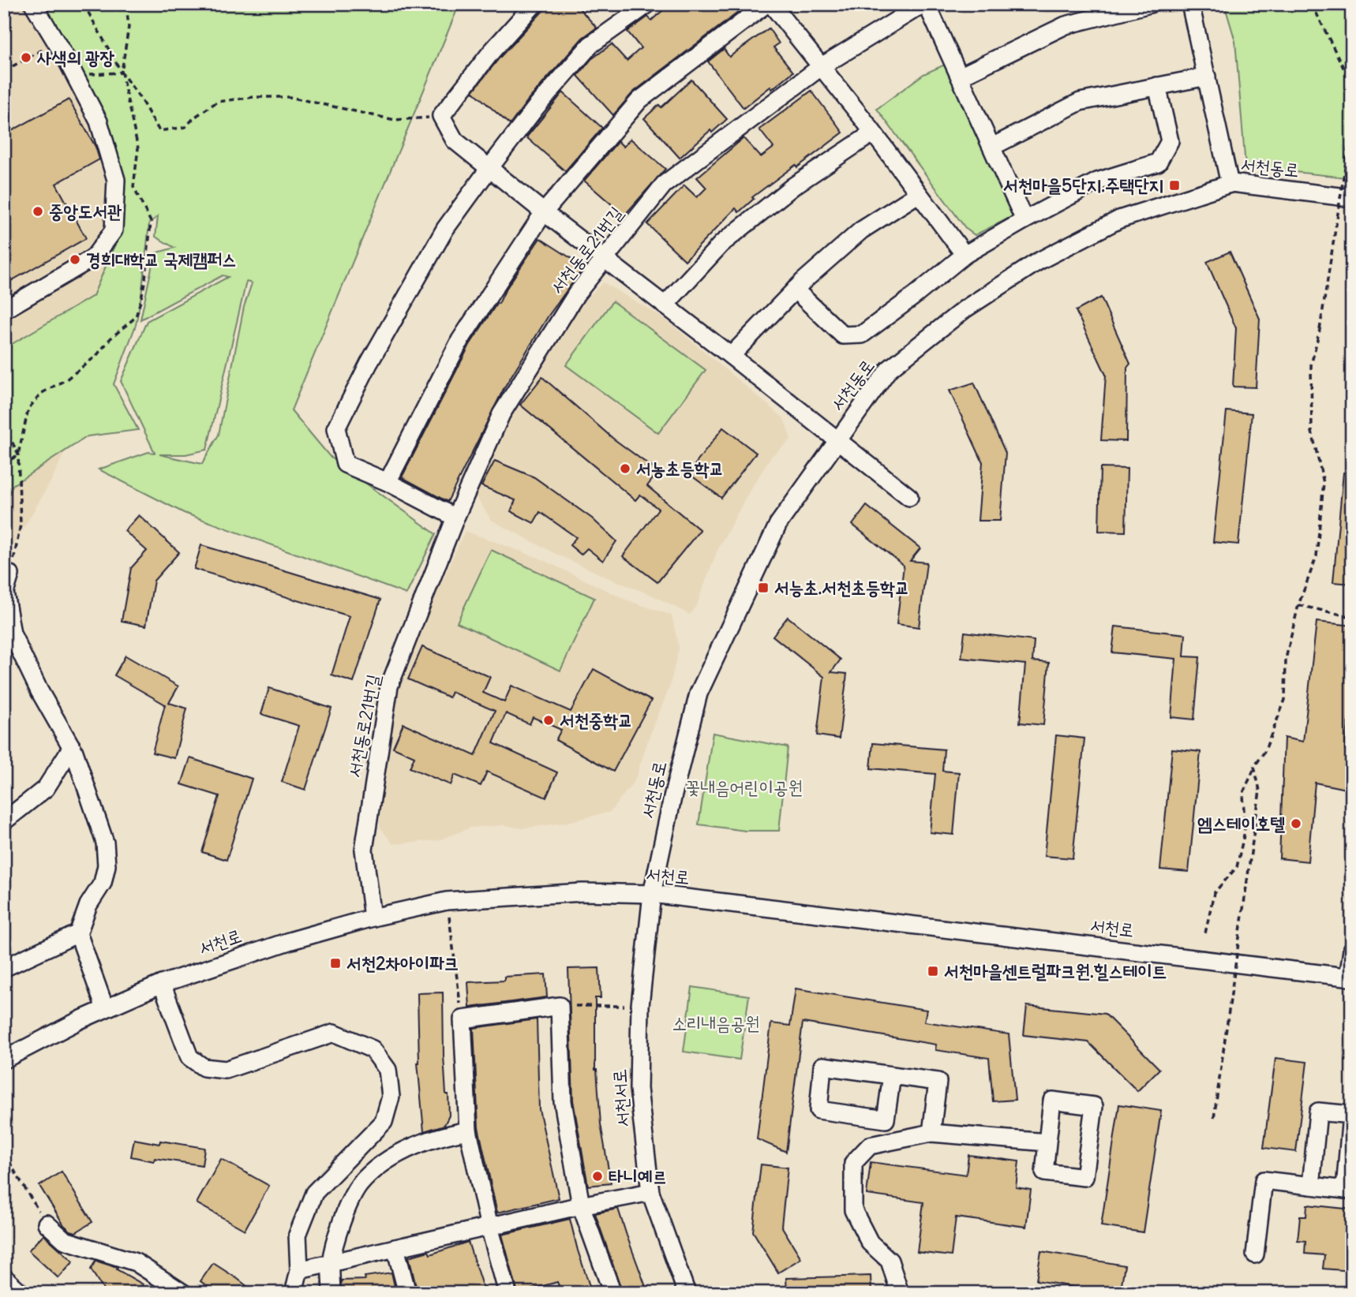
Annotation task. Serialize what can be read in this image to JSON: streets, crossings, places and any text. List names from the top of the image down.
{
  "streets": {
    "street": [
      "서천동로",
      "서천동로21번길",
      "서천로",
      "서천서로"
    ]
  },
  "crossings": [
    ["서천동로", "서천로"],
    ["서천동로", "서천서로"],
    ["서천동로21번길", "서천로"],
    ["서천로", "서천서로"]
  ],
  "parks": ["꽃내음어린이공원", "소리내음공원"],
  "places": {
    "other": [
      "사색의 광장",
      "중앙도서관",
      "경희대학교 국제캠퍼스",
      "서농초등학교",
      "서천중학교",
      "엠스테이호텔",
      "타니예르"
    ],
    "transit": [
      "서천마을5단지.주택단지",
      "서능초.서천초등학교",
      "서천2차아이파크",
      "서천마을센트럴파크원.힐스테이트"
    ]
  }
}
